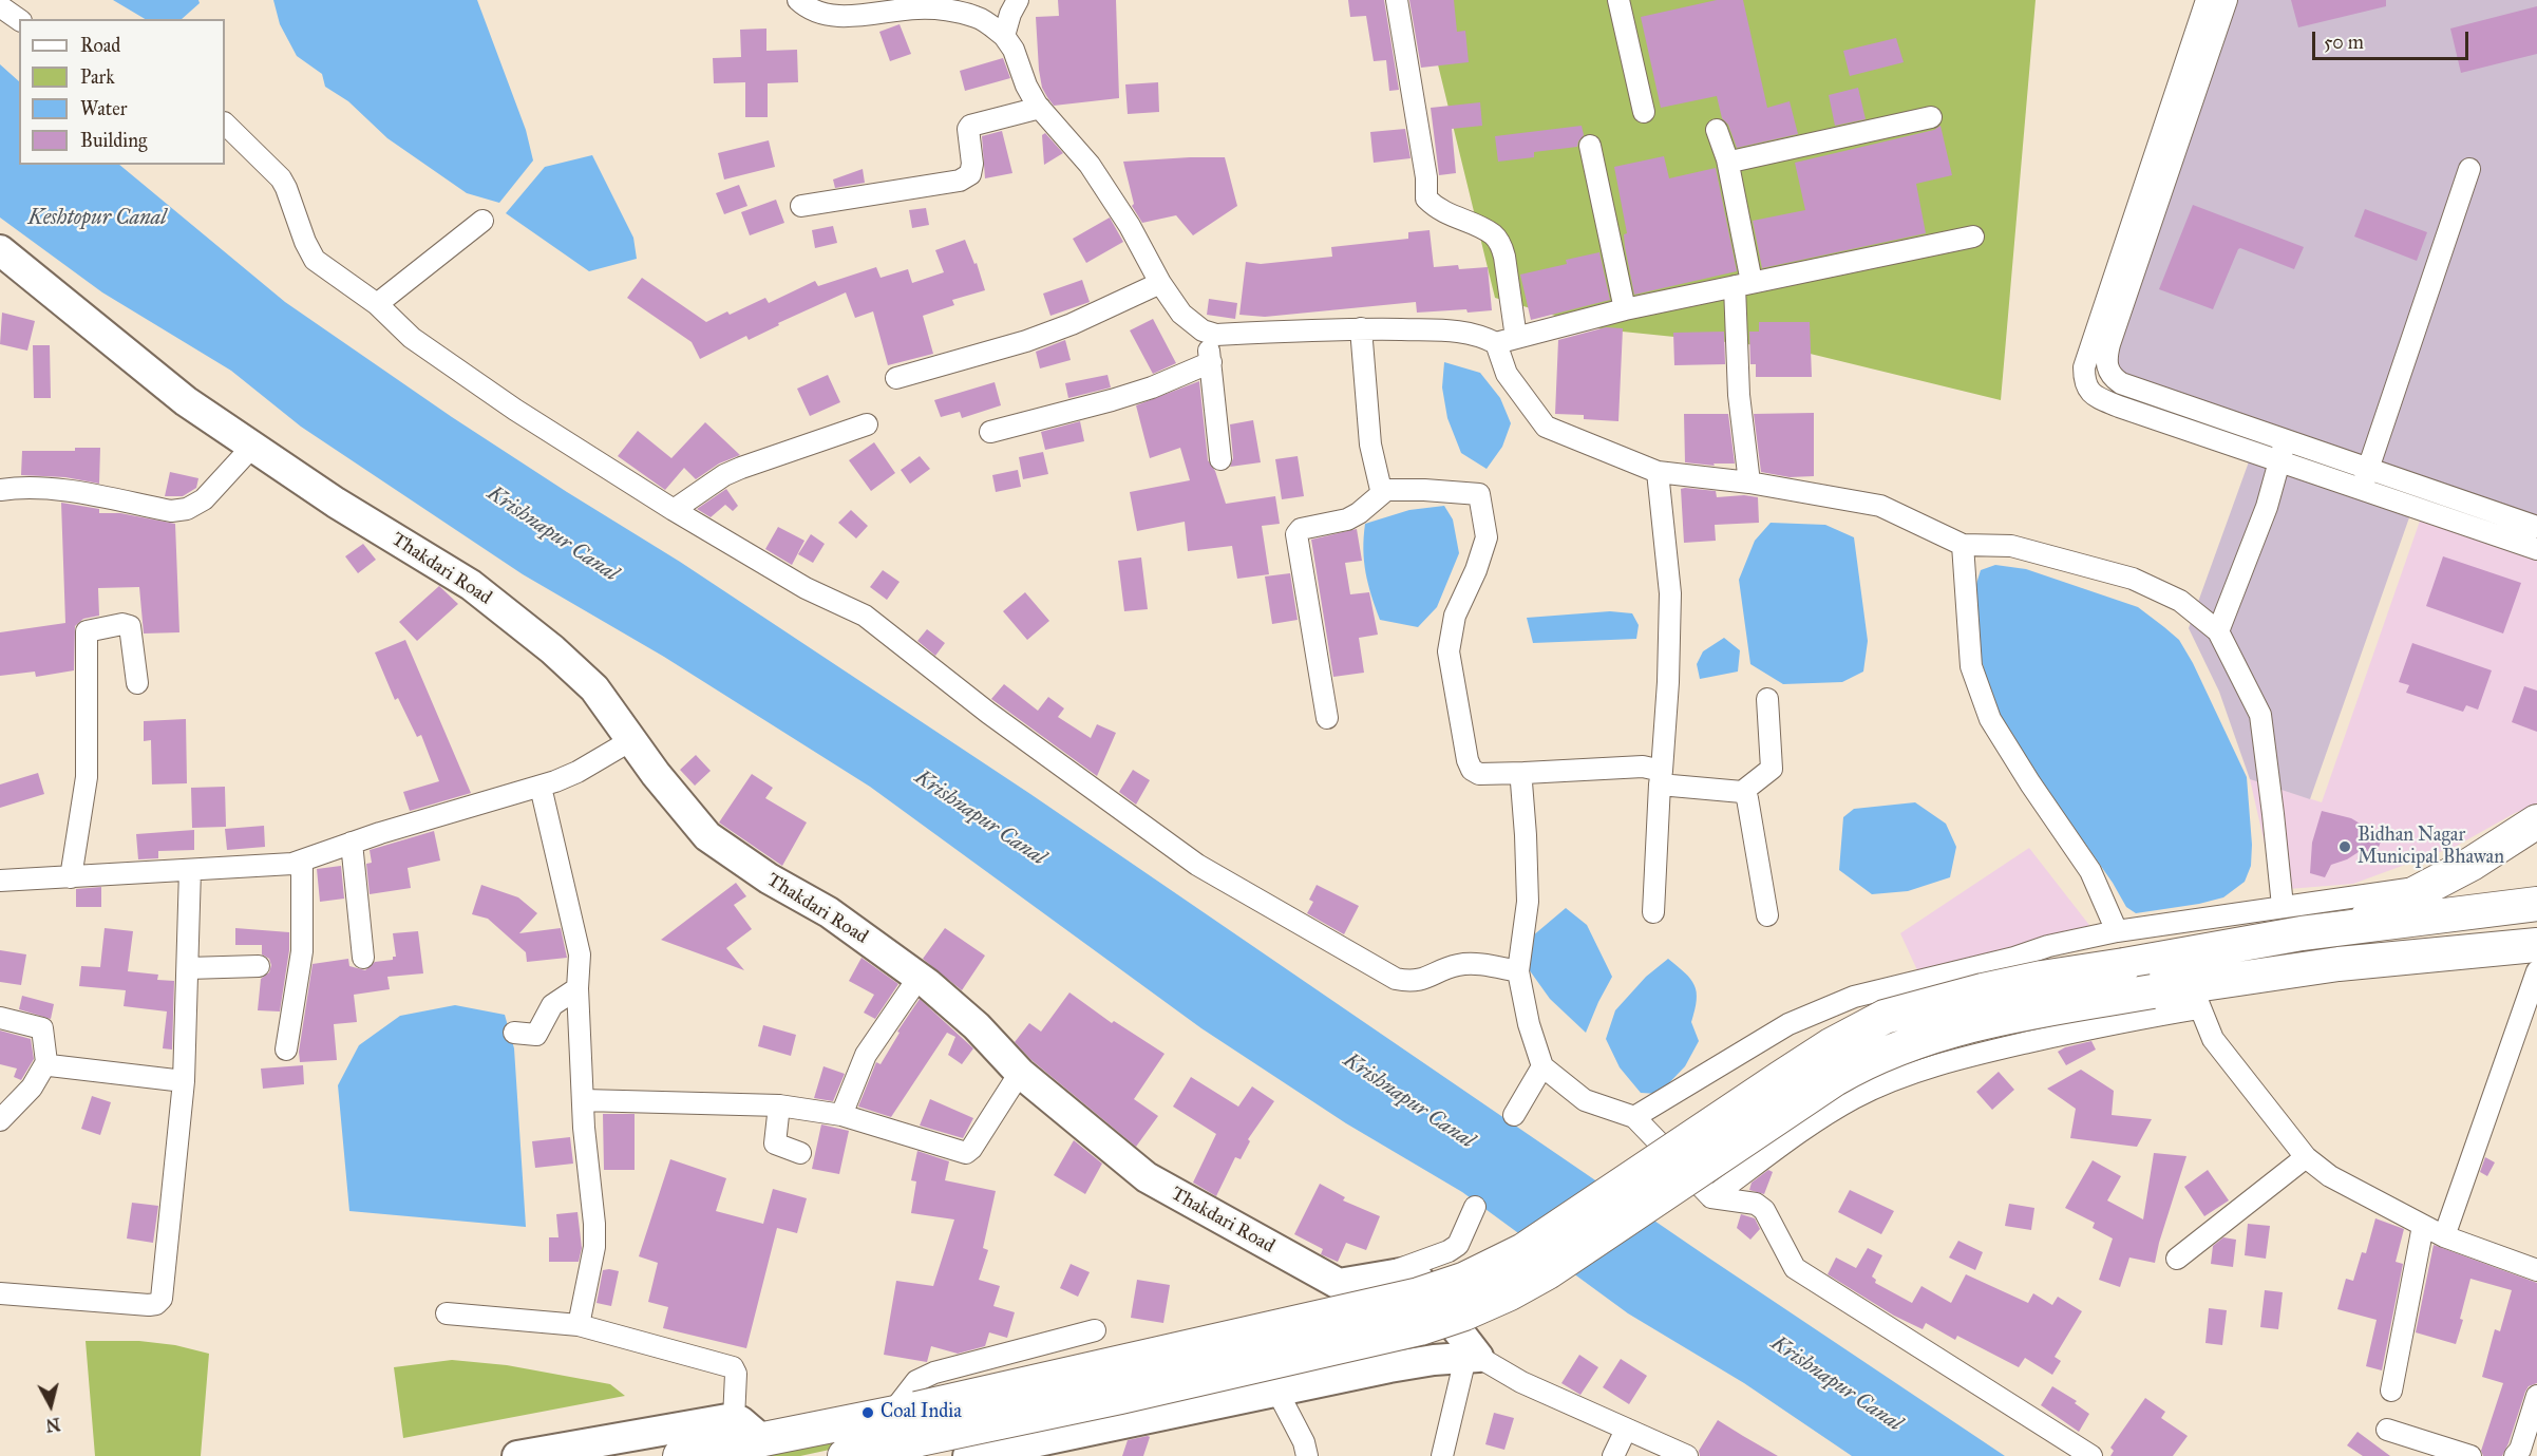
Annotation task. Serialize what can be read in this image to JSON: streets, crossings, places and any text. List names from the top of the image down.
{
  "streets": {
    "street": ["Thakdari Road"]
  },
  "water": ["Keshtopur Canal", "Krishnapur Canal"],
  "places": ["Bidhan Nagar Municipal Bhawan", "Coal India"],
  "legend": [
    "Road",
    "Park",
    "Water",
    "Building"
  ],
  "scale_bar": "50 m",
  "north": "bottom"
}
